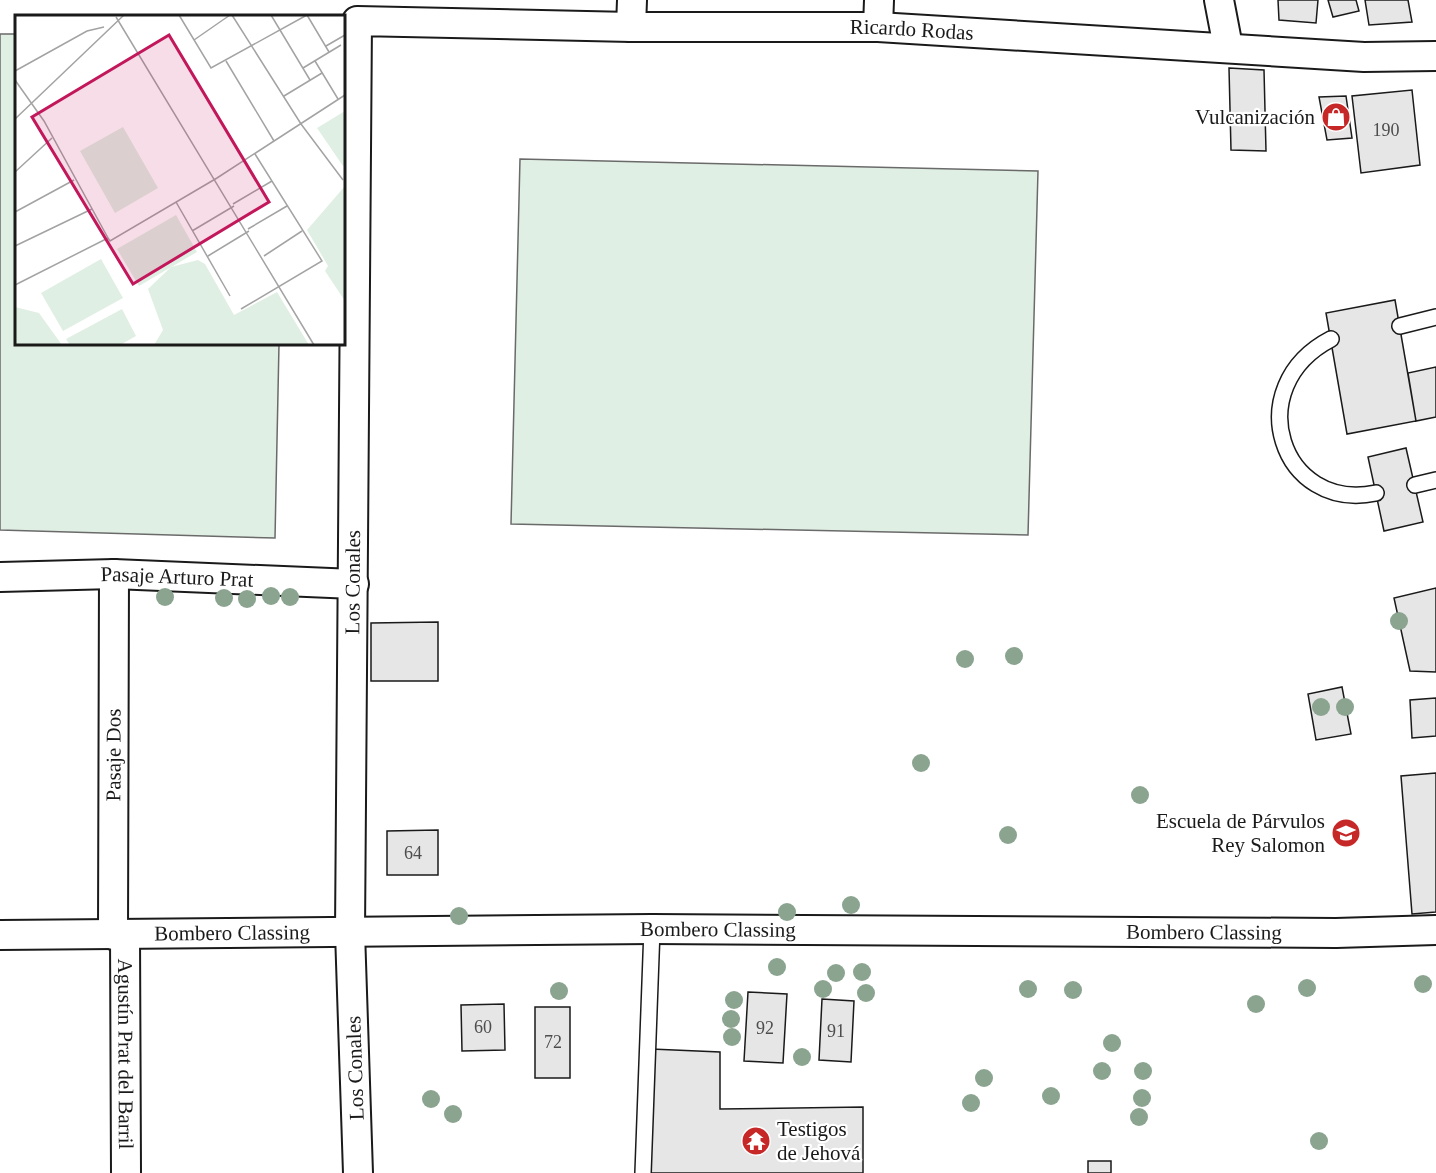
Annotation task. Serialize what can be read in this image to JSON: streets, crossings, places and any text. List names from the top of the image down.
{
  "streets": {
    "street": [
      "Ricardo Rodas",
      "Pasaje Arturo Prat",
      "Los Conales",
      "Pasaje Dos",
      "Bombero Classing",
      "Agustín Prat del Barril"
    ]
  },
  "crossings": [
    ["Ricardo Rodas", "Los Conales"],
    ["Pasaje Arturo Prat", "Los Conales"],
    ["Pasaje Arturo Prat", "Pasaje Dos"],
    ["Los Conales", "Bombero Classing"],
    ["Pasaje Dos", "Bombero Classing"],
    ["Pasaje Dos", "Agustín Prat del Barril"],
    ["Bombero Classing", "Agustín Prat del Barril"]
  ],
  "places": {
    "shop": ["Vulcanización"],
    "school or university": ["Escuela de Párvulos Rey Salomon"],
    "temple": ["Testigos de Jehová"]
  },
  "house_numbers": [
    "190",
    "64",
    "60",
    "92",
    "91",
    "72"
  ]
}
